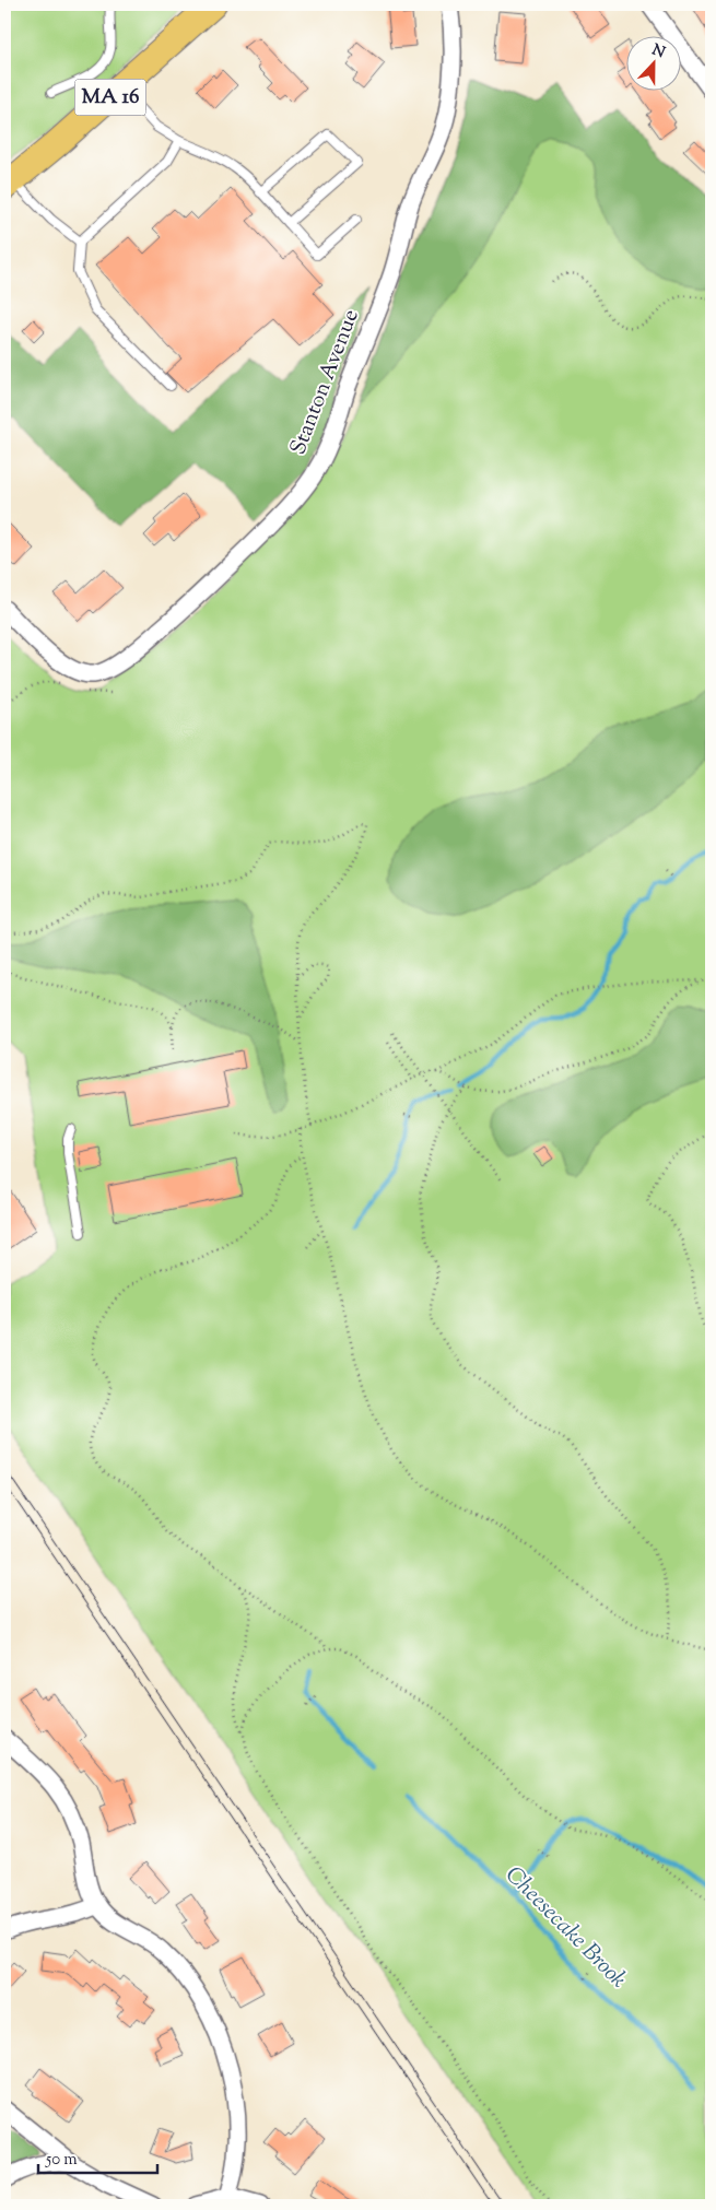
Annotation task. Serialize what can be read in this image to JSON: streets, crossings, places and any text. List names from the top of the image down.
{
  "streets": {
    "main road": ["MA 16"],
    "street": ["Stanton Avenue"]
  },
  "water": ["Cheesecake Brook"],
  "scale_bar": "50 m",
  "north": "top"
}
